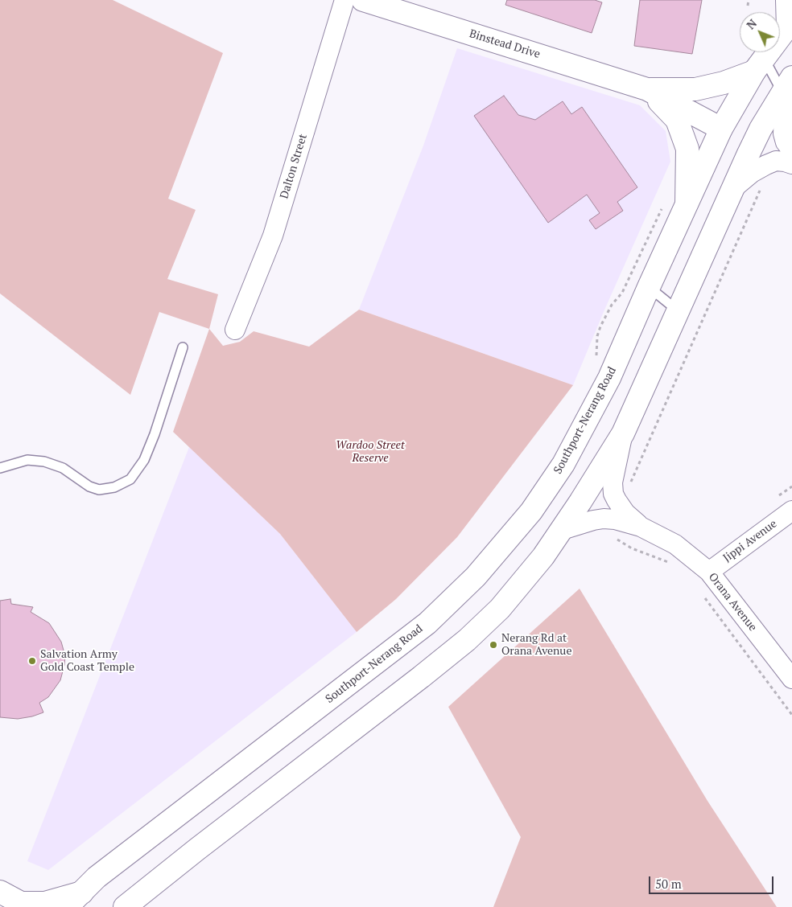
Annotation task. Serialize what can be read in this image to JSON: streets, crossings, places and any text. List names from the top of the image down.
{
  "streets": {
    "main road": ["Binstead Drive", "Southport-Nerang Road"],
    "street": ["Dalton Street", "Jippi Avenue", "Orana Avenue"]
  },
  "crossings": [
    ["Binstead Drive", "Southport-Nerang Road"],
    ["Jippi Avenue", "Orana Avenue"]
  ],
  "parks": ["Wardoo Street Reserve"],
  "places": ["Nerang Rd at Orana Avenue", "Salvation Army Gold Coast Temple"],
  "scale_bar": "50 m",
  "north": "top left"
}
